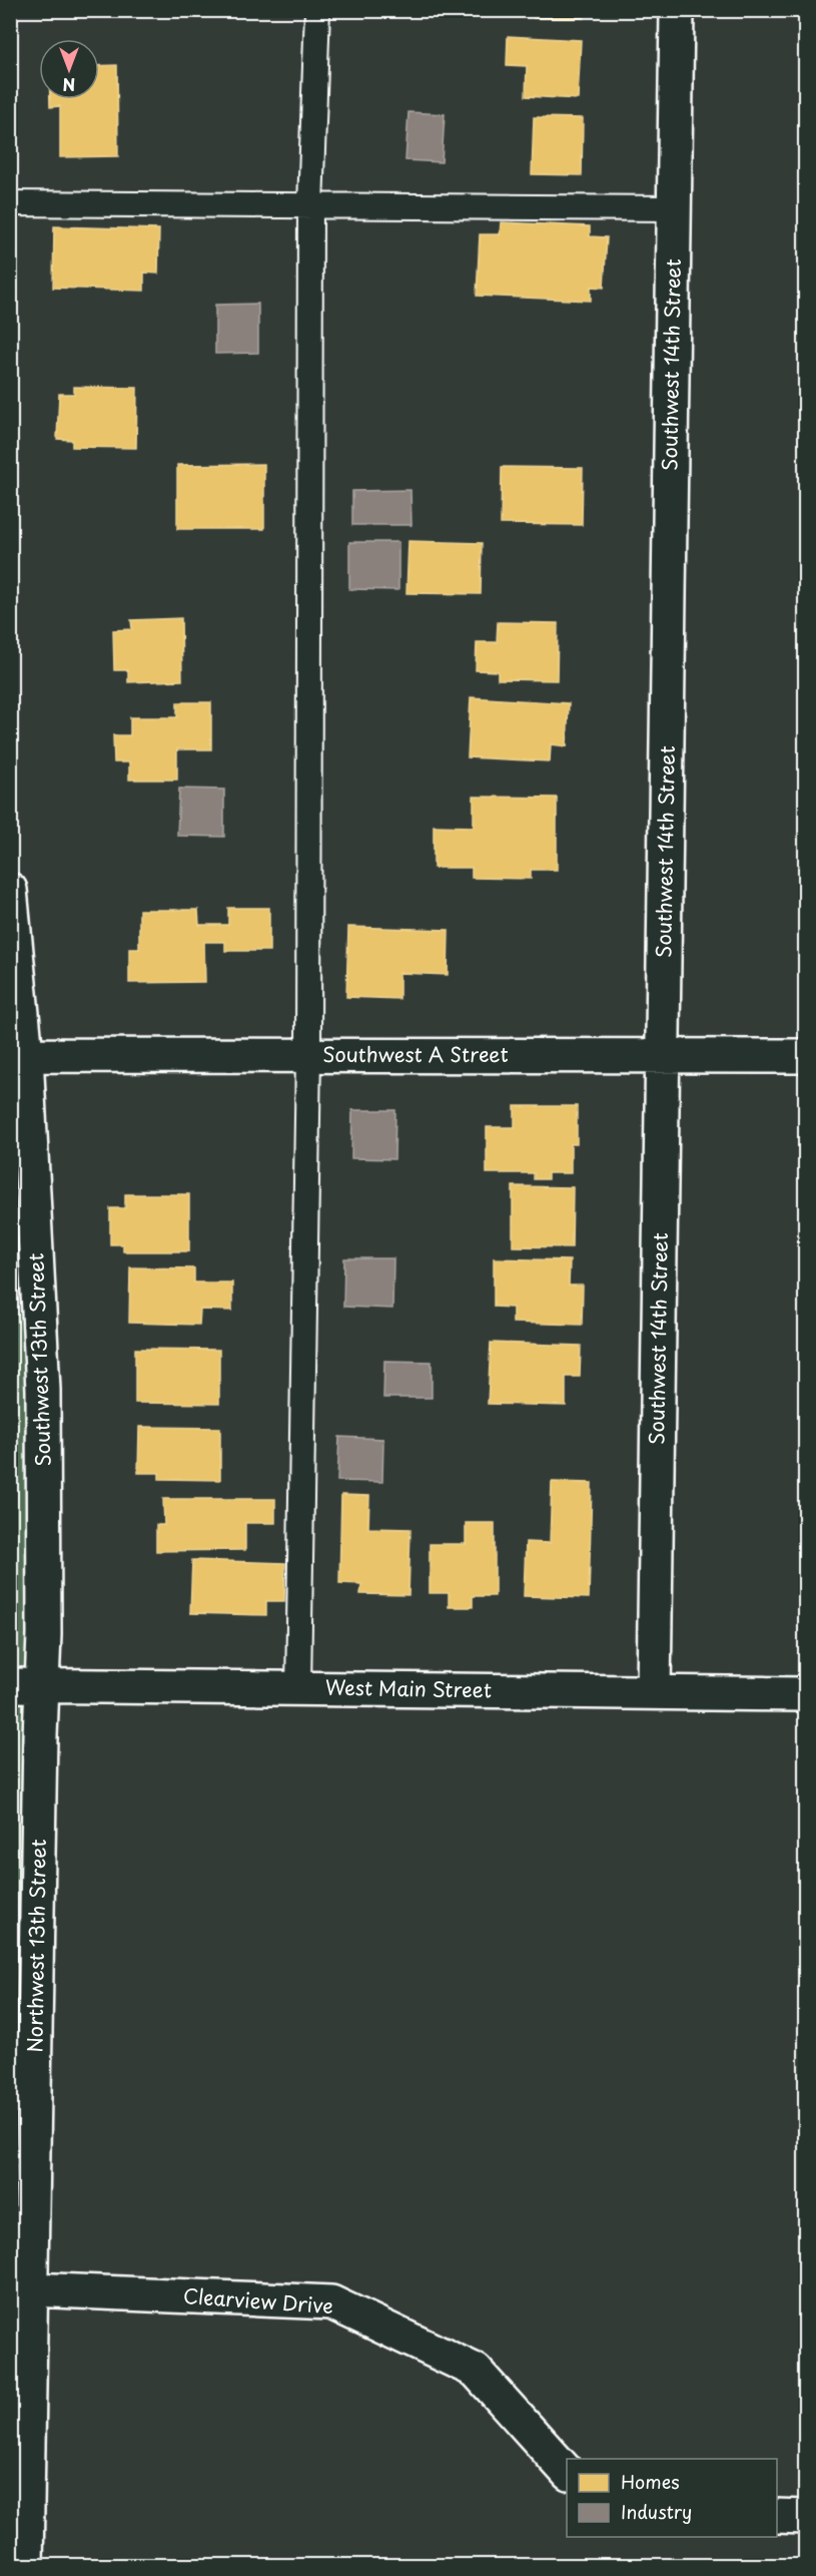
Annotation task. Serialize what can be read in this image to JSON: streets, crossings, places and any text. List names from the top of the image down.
{
  "streets": {
    "street": [
      "Southwest 14th Street",
      "Southwest A Street",
      "Southwest 13th Street",
      "West Main Street",
      "Northwest 13th Street",
      "Clearview Drive"
    ]
  },
  "crossings": [
    ["Southwest 14th Street", "Southwest A Street"],
    ["Southwest 14th Street", "West Main Street"],
    ["Southwest A Street", "Southwest 13th Street"],
    ["Southwest 13th Street", "West Main Street"],
    ["Southwest 13th Street", "Northwest 13th Street"],
    ["West Main Street", "Northwest 13th Street"],
    ["Northwest 13th Street", "Clearview Drive"]
  ],
  "legend": ["Homes", "Industry"],
  "north": "bottom"
}
